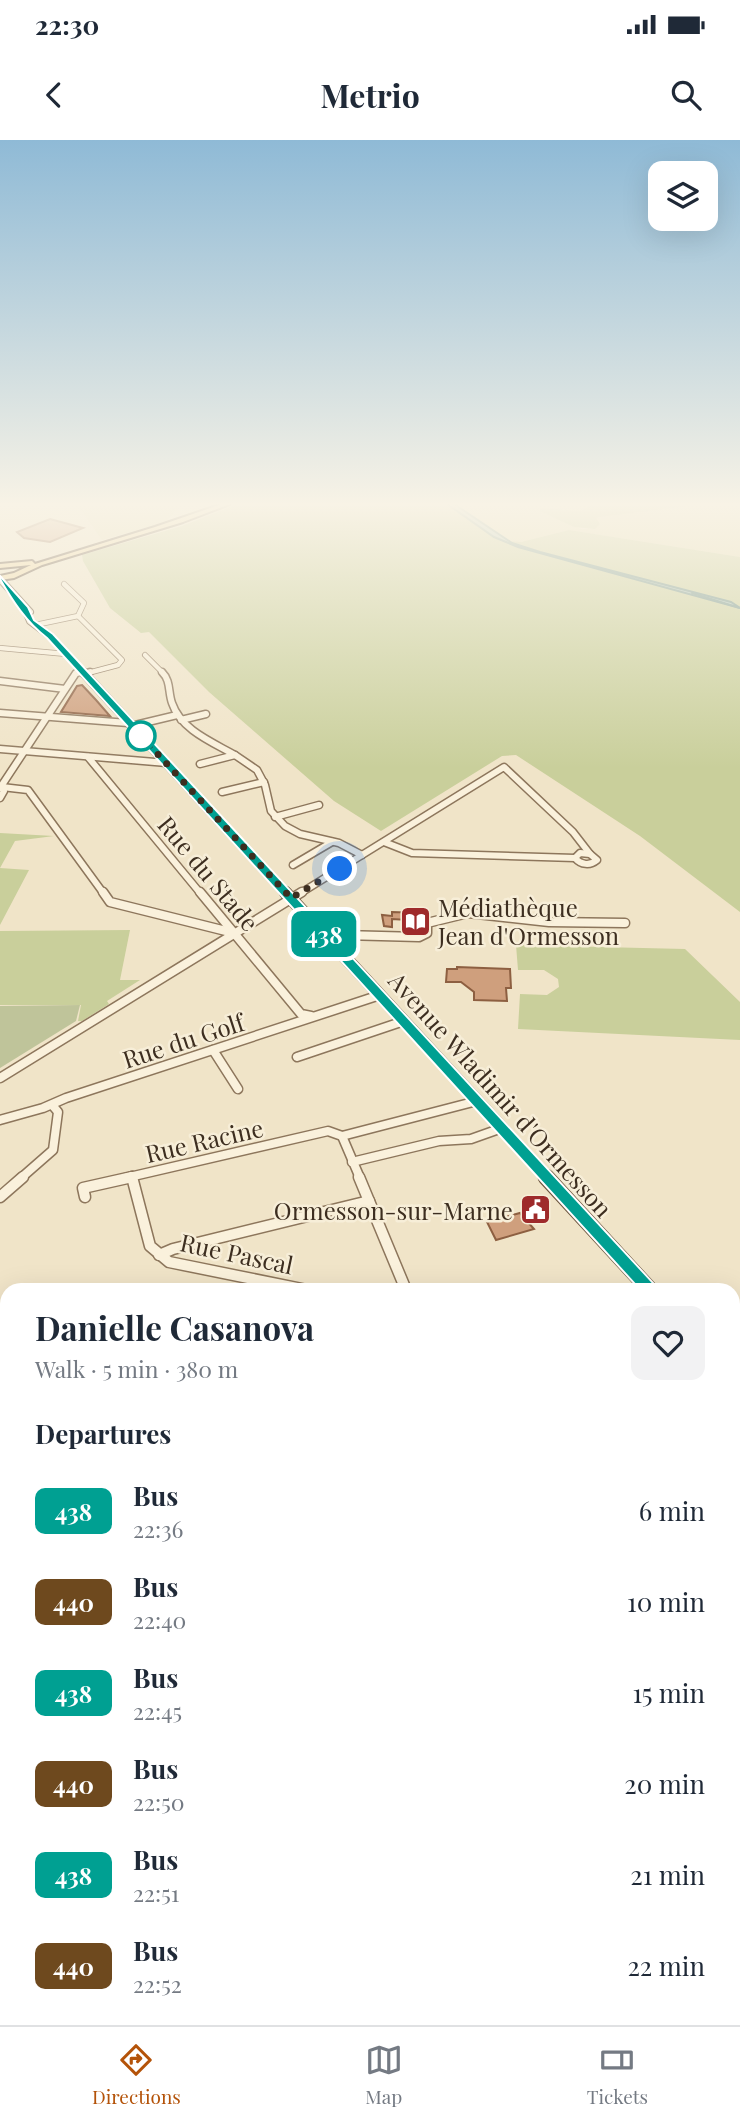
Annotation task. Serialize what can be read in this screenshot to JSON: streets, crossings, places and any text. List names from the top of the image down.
{
  "streets": {
    "main road": ["Avenue Wladimir d'Ormesson"],
    "street": [
      "Rue du Stade",
      "Rue du Golf",
      "Rue Racine",
      "Rue Pascal"
    ]
  },
  "crossings": [
    ["Rue du Stade", "Rue du Golf"],
    ["Rue du Golf", "Avenue Wladimir d'Ormesson"],
    ["Avenue Wladimir d'Ormesson", "Rue Racine"],
    ["Rue Racine", "Rue Pascal"]
  ],
  "places": {
    "library": ["Médiathèque Jean d'Ormesson"],
    "public building": ["Ormesson-sur-Marne"]
  },
  "lines": ["bus line 438"],
  "page": {
    "status": "22:30",
    "header": "Metrio",
    "on_map": "438",
    "heading": [
      ["Danielle Casanova", "Walk · 5 min · 380 m"],
      "Departures"
    ],
    "list": [
      {
        "mark": "438",
        "name": "Bus",
        "note": "22:36",
        "value": "6 min"
      },
      {
        "mark": "440",
        "name": "Bus",
        "note": "22:40",
        "value": "10 min"
      },
      {
        "mark": "438",
        "name": "Bus",
        "note": "22:45",
        "value": "15 min"
      },
      {
        "mark": "440",
        "name": "Bus",
        "note": "22:50",
        "value": "20 min"
      },
      {
        "mark": "438",
        "name": "Bus",
        "note": "22:51",
        "value": "21 min"
      },
      {
        "mark": "440",
        "name": "Bus",
        "note": "22:52",
        "value": "22 min"
      }
    ],
    "tabs": ["Directions", "Map", "Tickets"]
  }
}
